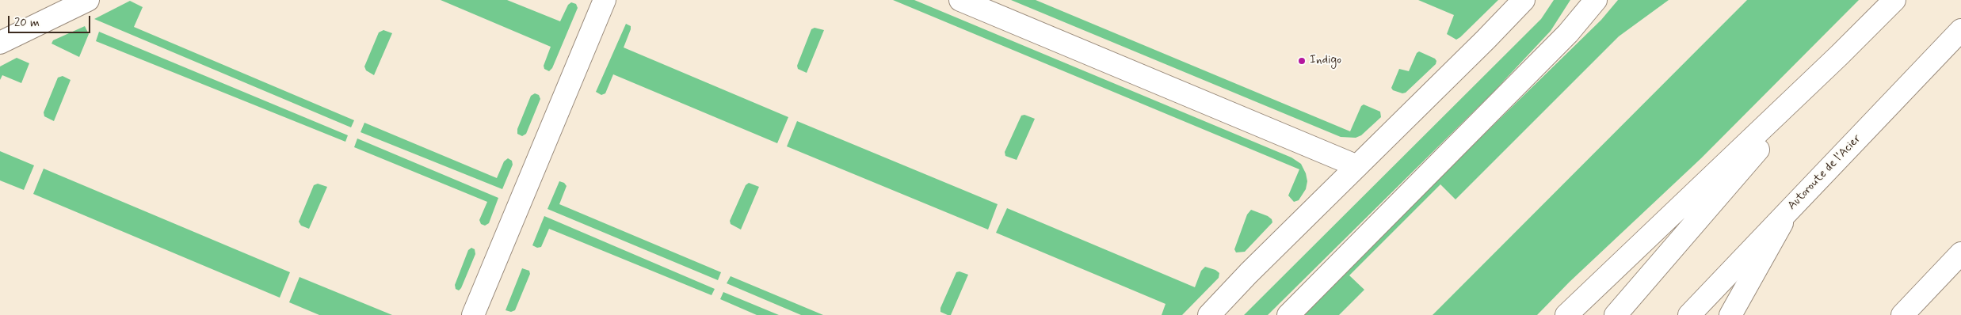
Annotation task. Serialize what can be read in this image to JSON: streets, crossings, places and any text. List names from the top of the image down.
{
  "streets": {
    "main road": ["Autoroute de l'Acier"]
  },
  "places": ["Indigo"],
  "scale_bar": "20 m"
}
